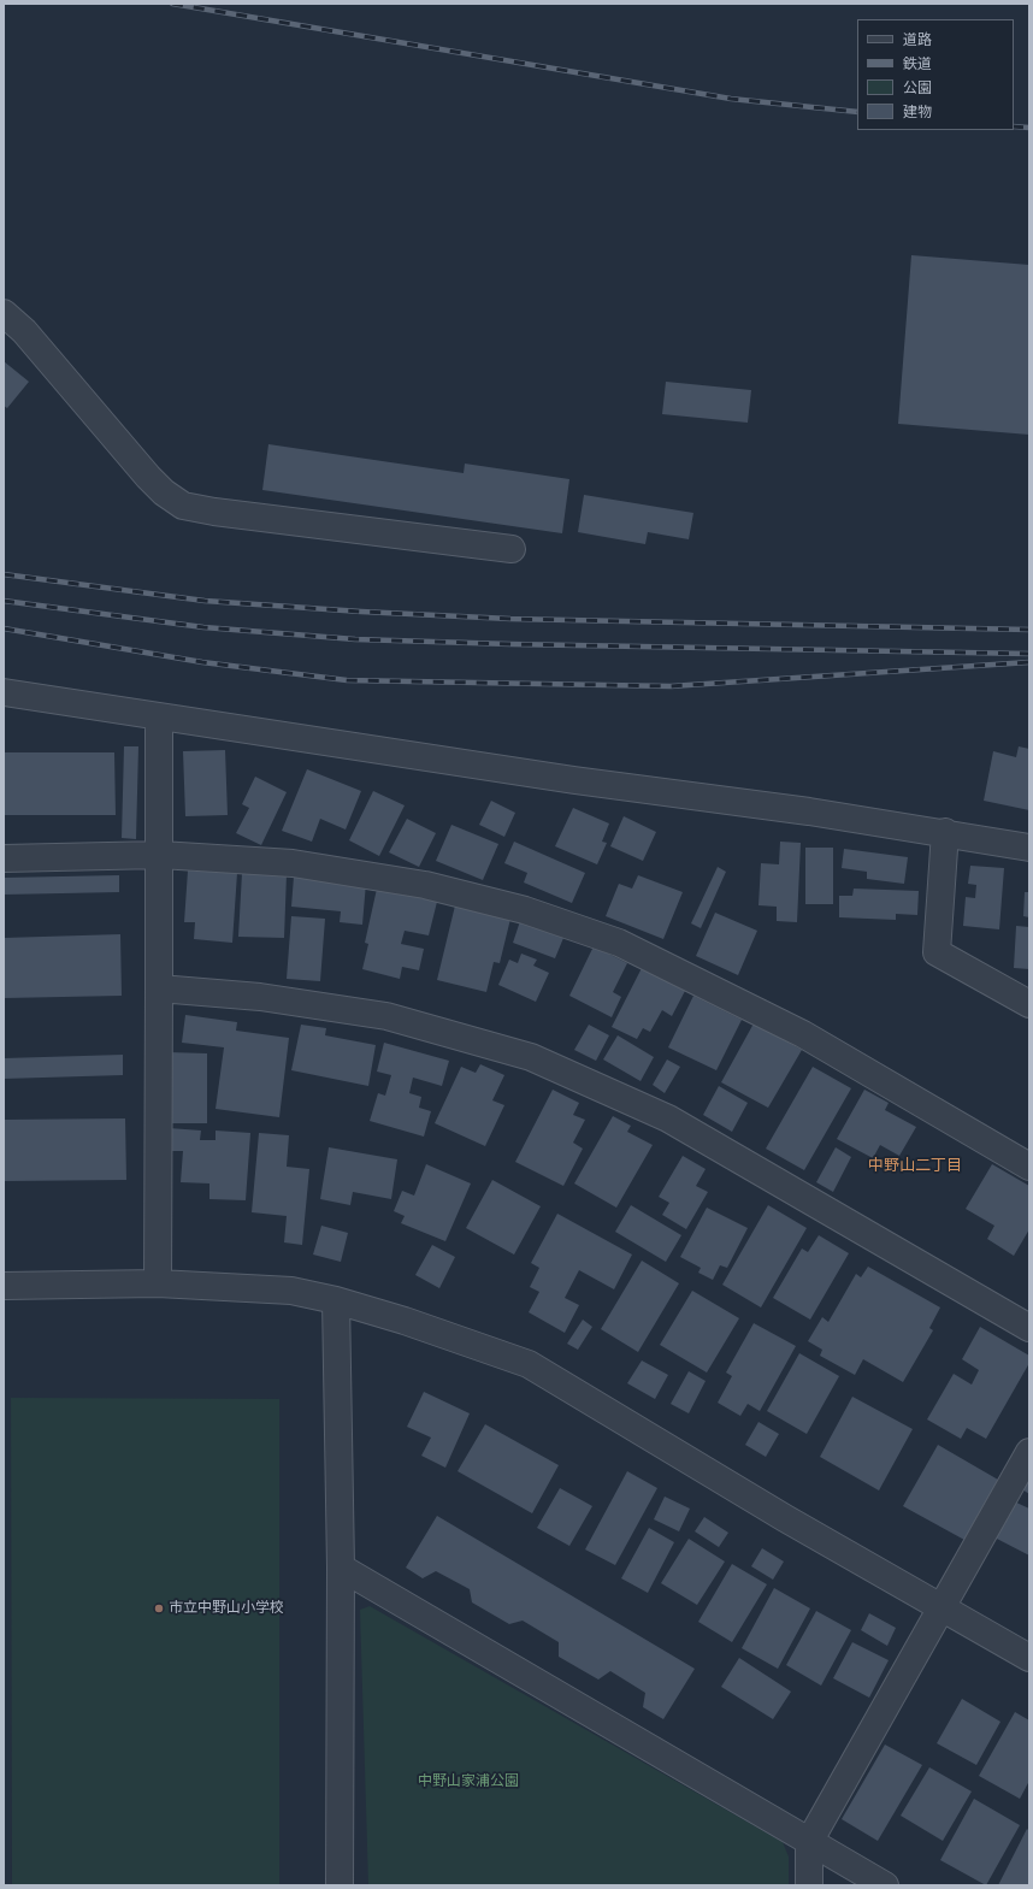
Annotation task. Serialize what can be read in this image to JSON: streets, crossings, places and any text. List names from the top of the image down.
{
  "districts": ["中野山二丁目"],
  "parks": ["中野山家浦公園"],
  "places": ["市立中野山小学校"],
  "legend": [
    "道路",
    "鉄道",
    "公園",
    "建物"
  ]
}
